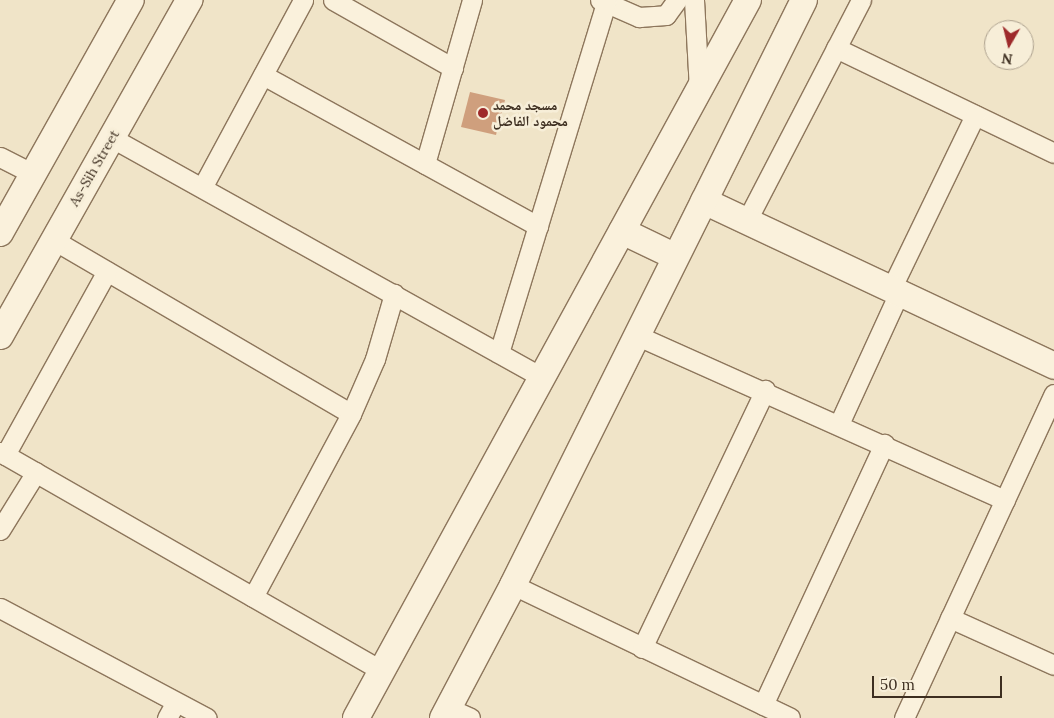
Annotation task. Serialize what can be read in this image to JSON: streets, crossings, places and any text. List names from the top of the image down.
{
  "streets": {
    "street": ["As-Sih Street"]
  },
  "places": ["مسجد محمد محمود الفاضل"],
  "scale_bar": "50 m",
  "north": "bottom"
}
